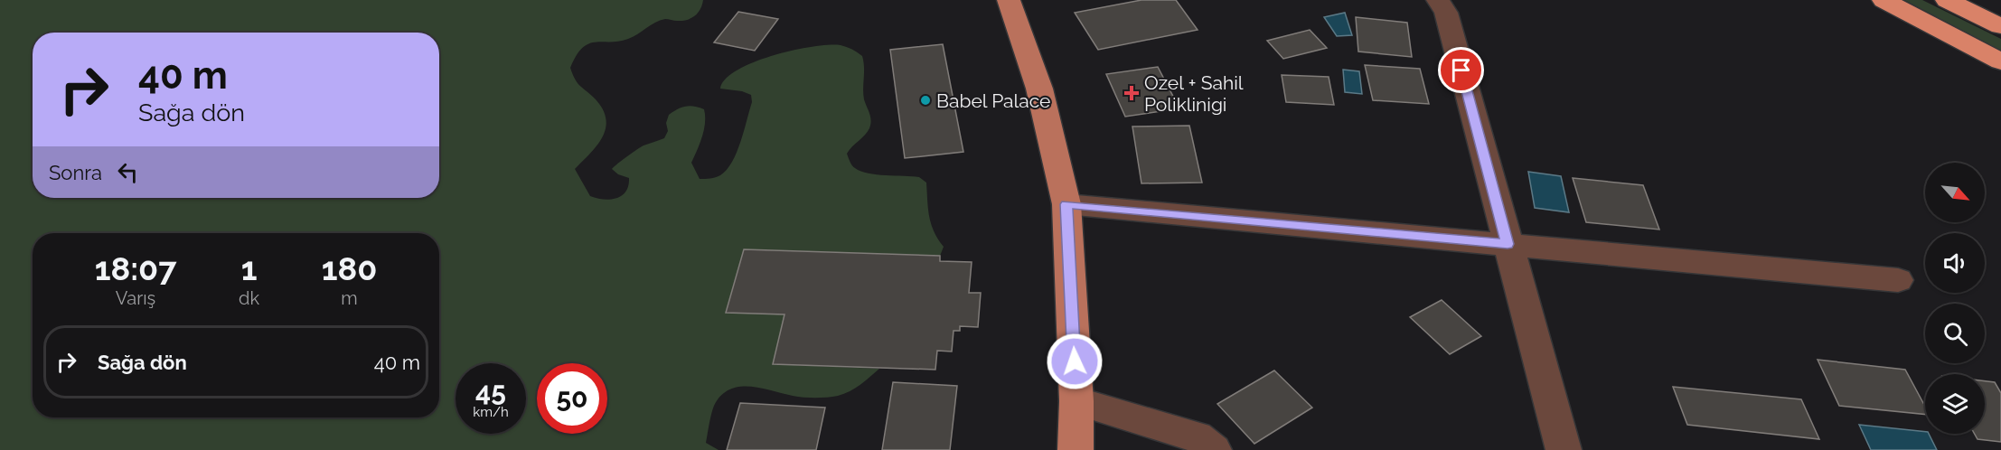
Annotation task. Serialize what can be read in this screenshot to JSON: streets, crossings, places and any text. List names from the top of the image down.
{
  "places": {
    "health": ["Ozel + Sahil Poliklinigi"],
    "other": ["Babel Palace"]
  },
  "north": "bottom right",
  "page": {
    "turn": ["40 m", "Sağa dön"],
    "then": "Sonra",
    "eta": [
      "18:07",
      "Varış",
      "1",
      "dk",
      "180",
      "m"
    ],
    "list": [
      {
        "name": "Sağa dön",
        "value": "40 m"
      }
    ],
    "speed": "45 km/h",
    "limit": "50"
  }
}
